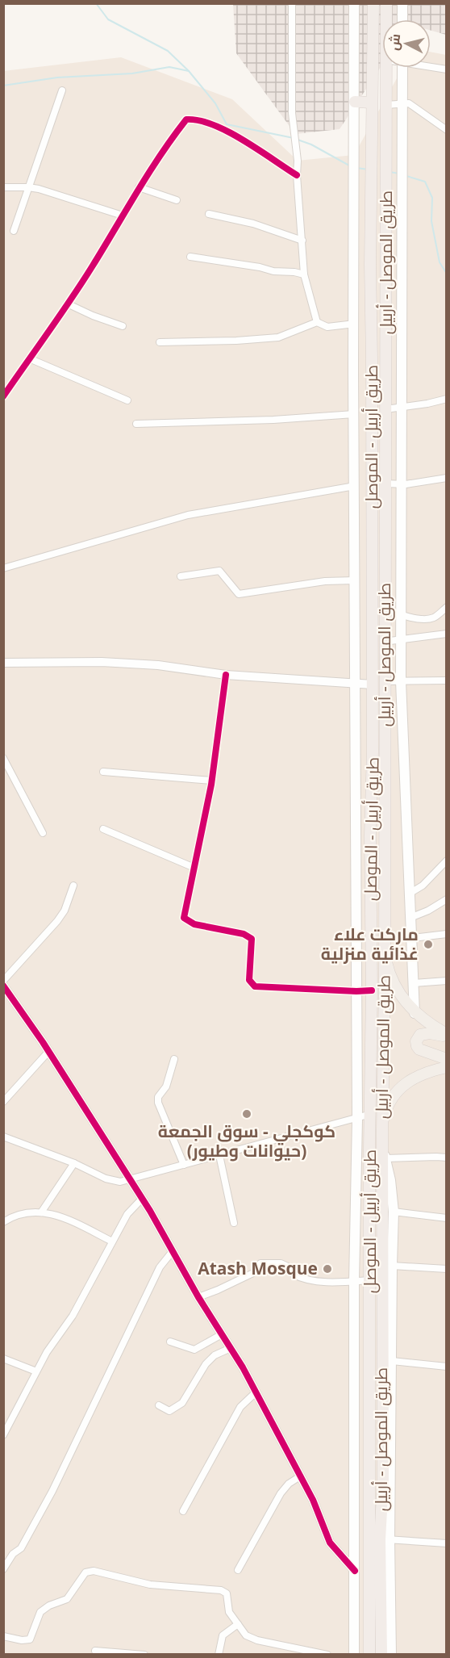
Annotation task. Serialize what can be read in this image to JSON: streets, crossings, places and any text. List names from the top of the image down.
{
  "streets": {
    "highway": ["طريق الموصل - أربيل", "طريق أربيل - الموصل"]
  },
  "places": ["ماركت علاء غذائية منزلية", "كوكجلي - سوق الجمعة (حيوانات وطيور)", "Atash Mosque"],
  "north": "left"
}
